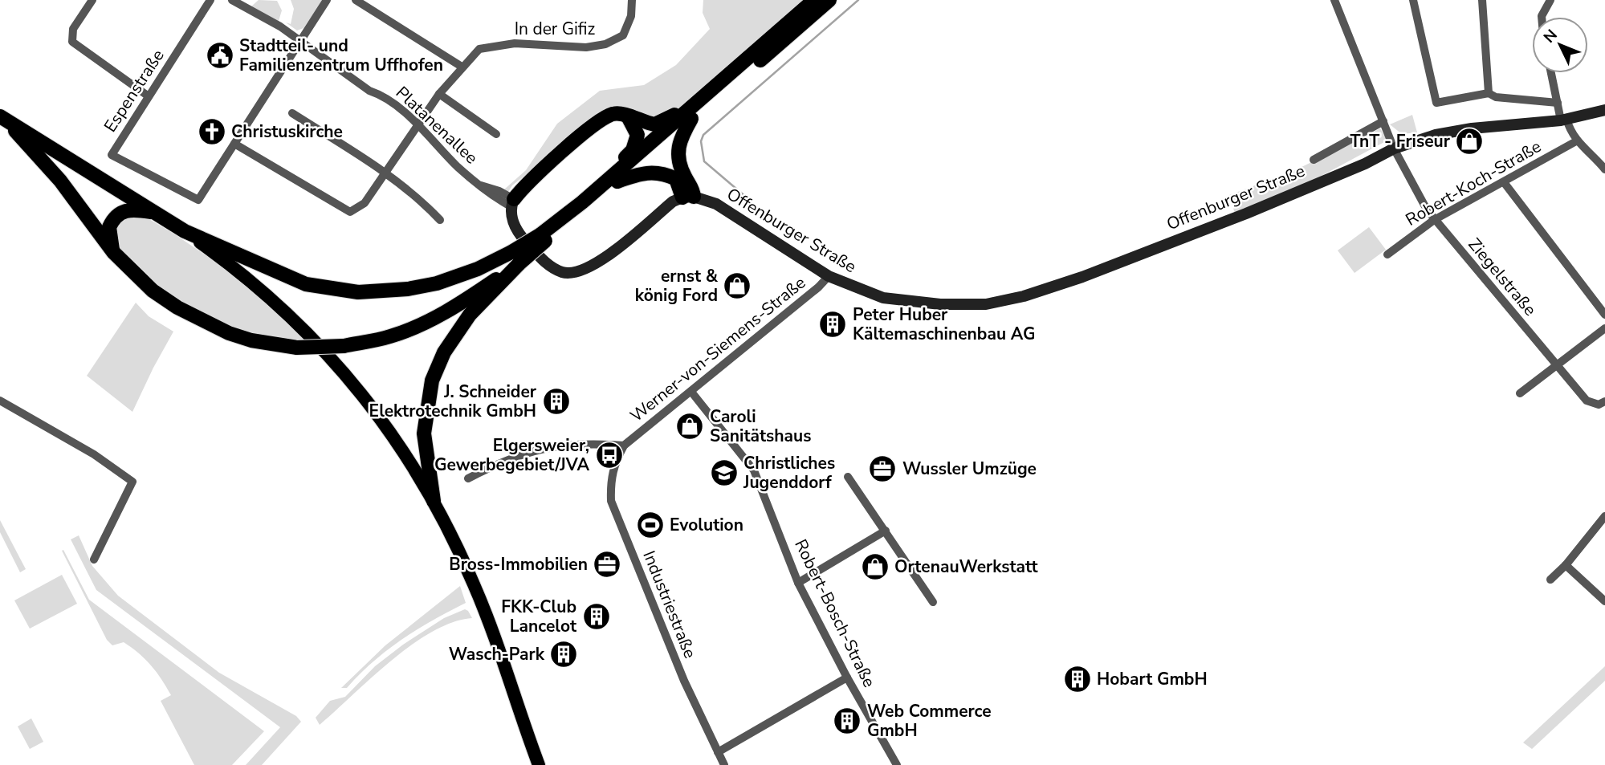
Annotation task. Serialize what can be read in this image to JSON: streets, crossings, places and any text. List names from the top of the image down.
{
  "streets": {
    "street": [
      "In der Gifiz",
      "Espenstraße",
      "Platanenallee",
      "Robert-Koch-Straße",
      "Offenburger Straße",
      "Ziegelstraße",
      "Werner-von-Siemens-Straße",
      "Industriestraße",
      "Robert-Bosch-Straße"
    ]
  },
  "crossings": [
    ["In der Gifiz", "Espenstraße"],
    ["In der Gifiz", "Platanenallee"],
    ["Espenstraße", "Platanenallee"],
    ["Robert-Koch-Straße", "Ziegelstraße"],
    ["Offenburger Straße", "Ziegelstraße"],
    ["Offenburger Straße", "Werner-von-Siemens-Straße"],
    ["Werner-von-Siemens-Straße", "Industriestraße"],
    ["Werner-von-Siemens-Straße", "Robert-Bosch-Straße"]
  ],
  "places": {
    "public building": ["Stadtteil- und Familienzentrum Uffhofen"],
    "church": ["Christuskirche"],
    "shop": [
      "TnT - Friseur",
      "ernst & könig Ford",
      "Caroli Sanitätshaus",
      "OrtenauWerkstatt"
    ],
    "building": [
      "Peter Huber Kältemaschinenbau AG",
      "J. Schneider Elektrotechnik GmbH",
      "FKK-Club Lancelot",
      "Wasch-Park",
      "Hobart GmbH",
      "Web Commerce GmbH"
    ],
    "bus stop": ["Elgersweier, Gewerbegebiet/JVA"],
    "office": ["Wussler Umzüge", "Bross-Immobilien"],
    "school or university": ["Christliches Jugenddorf"],
    "sports": ["Evolution"]
  },
  "north": "top left"
}
